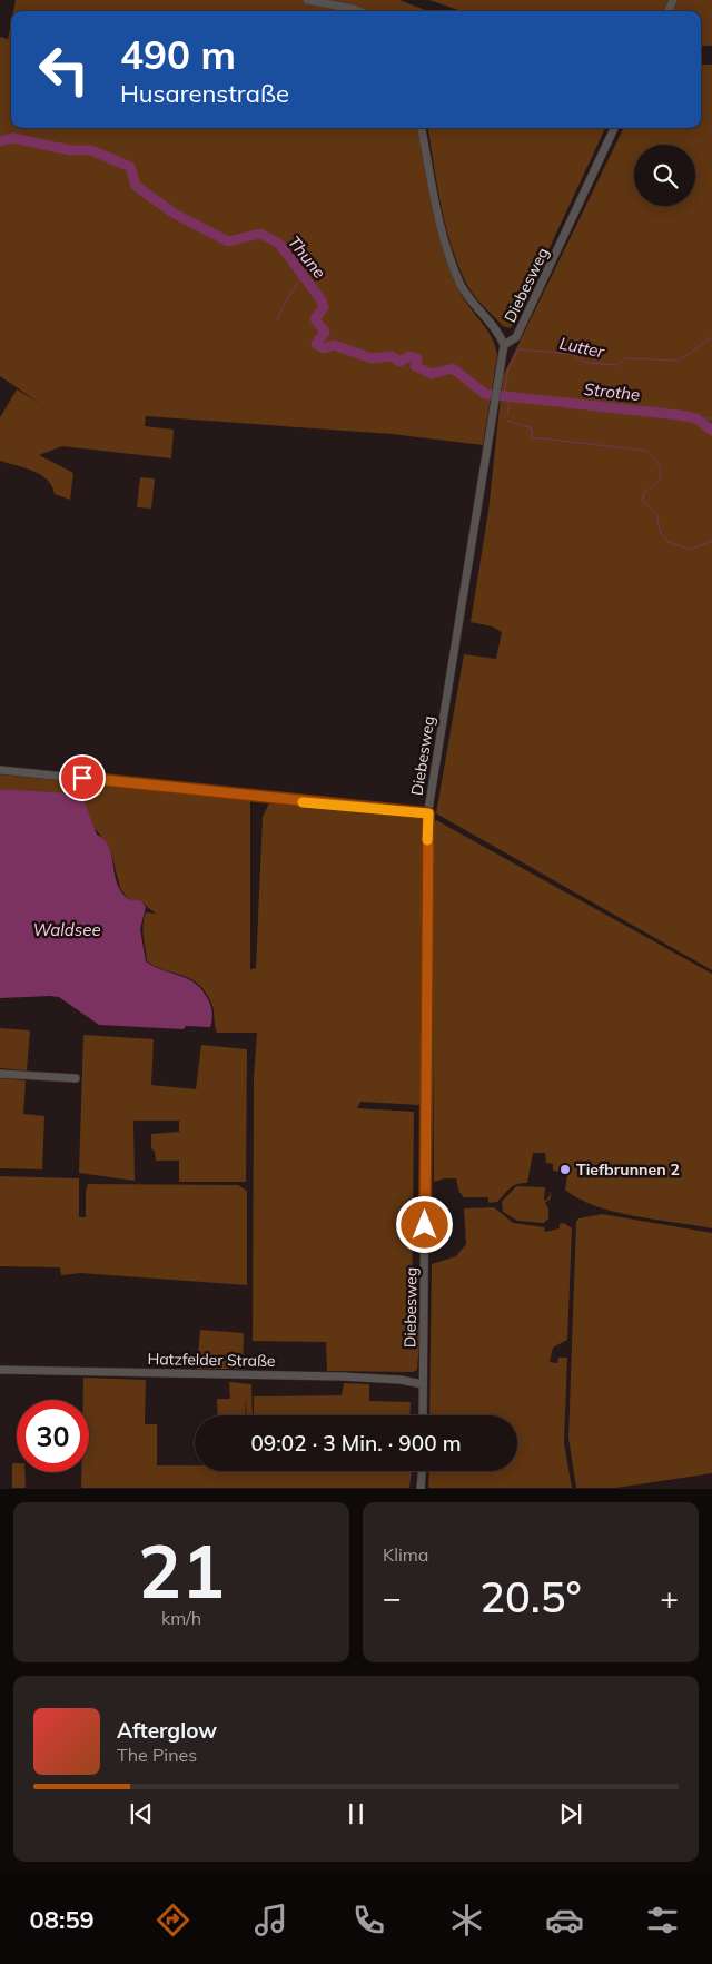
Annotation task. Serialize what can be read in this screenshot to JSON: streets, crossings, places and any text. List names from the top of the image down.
{
  "streets": {
    "street": ["Diebesweg", "Hatzfelder Straße"]
  },
  "crossings": [
    ["Diebesweg", "Hatzfelder Straße"]
  ],
  "water": [
    "Thune",
    "Lutter",
    "Strothe",
    "Waldsee"
  ],
  "places": ["Tiefbrunnen 2"],
  "page": {
    "turn": ["490 m", "Husarenstraße"],
    "limit": "30",
    "trip": "09:02 · 3 Min. · 900 m",
    "tile": [
      ["21", "km/h"],
      "Klima"
    ],
    "heat": ["−", "20.5°", "+"],
    "song": ["Afterglow", "The Pines"],
    "tabs": "08:59"
  }
}
